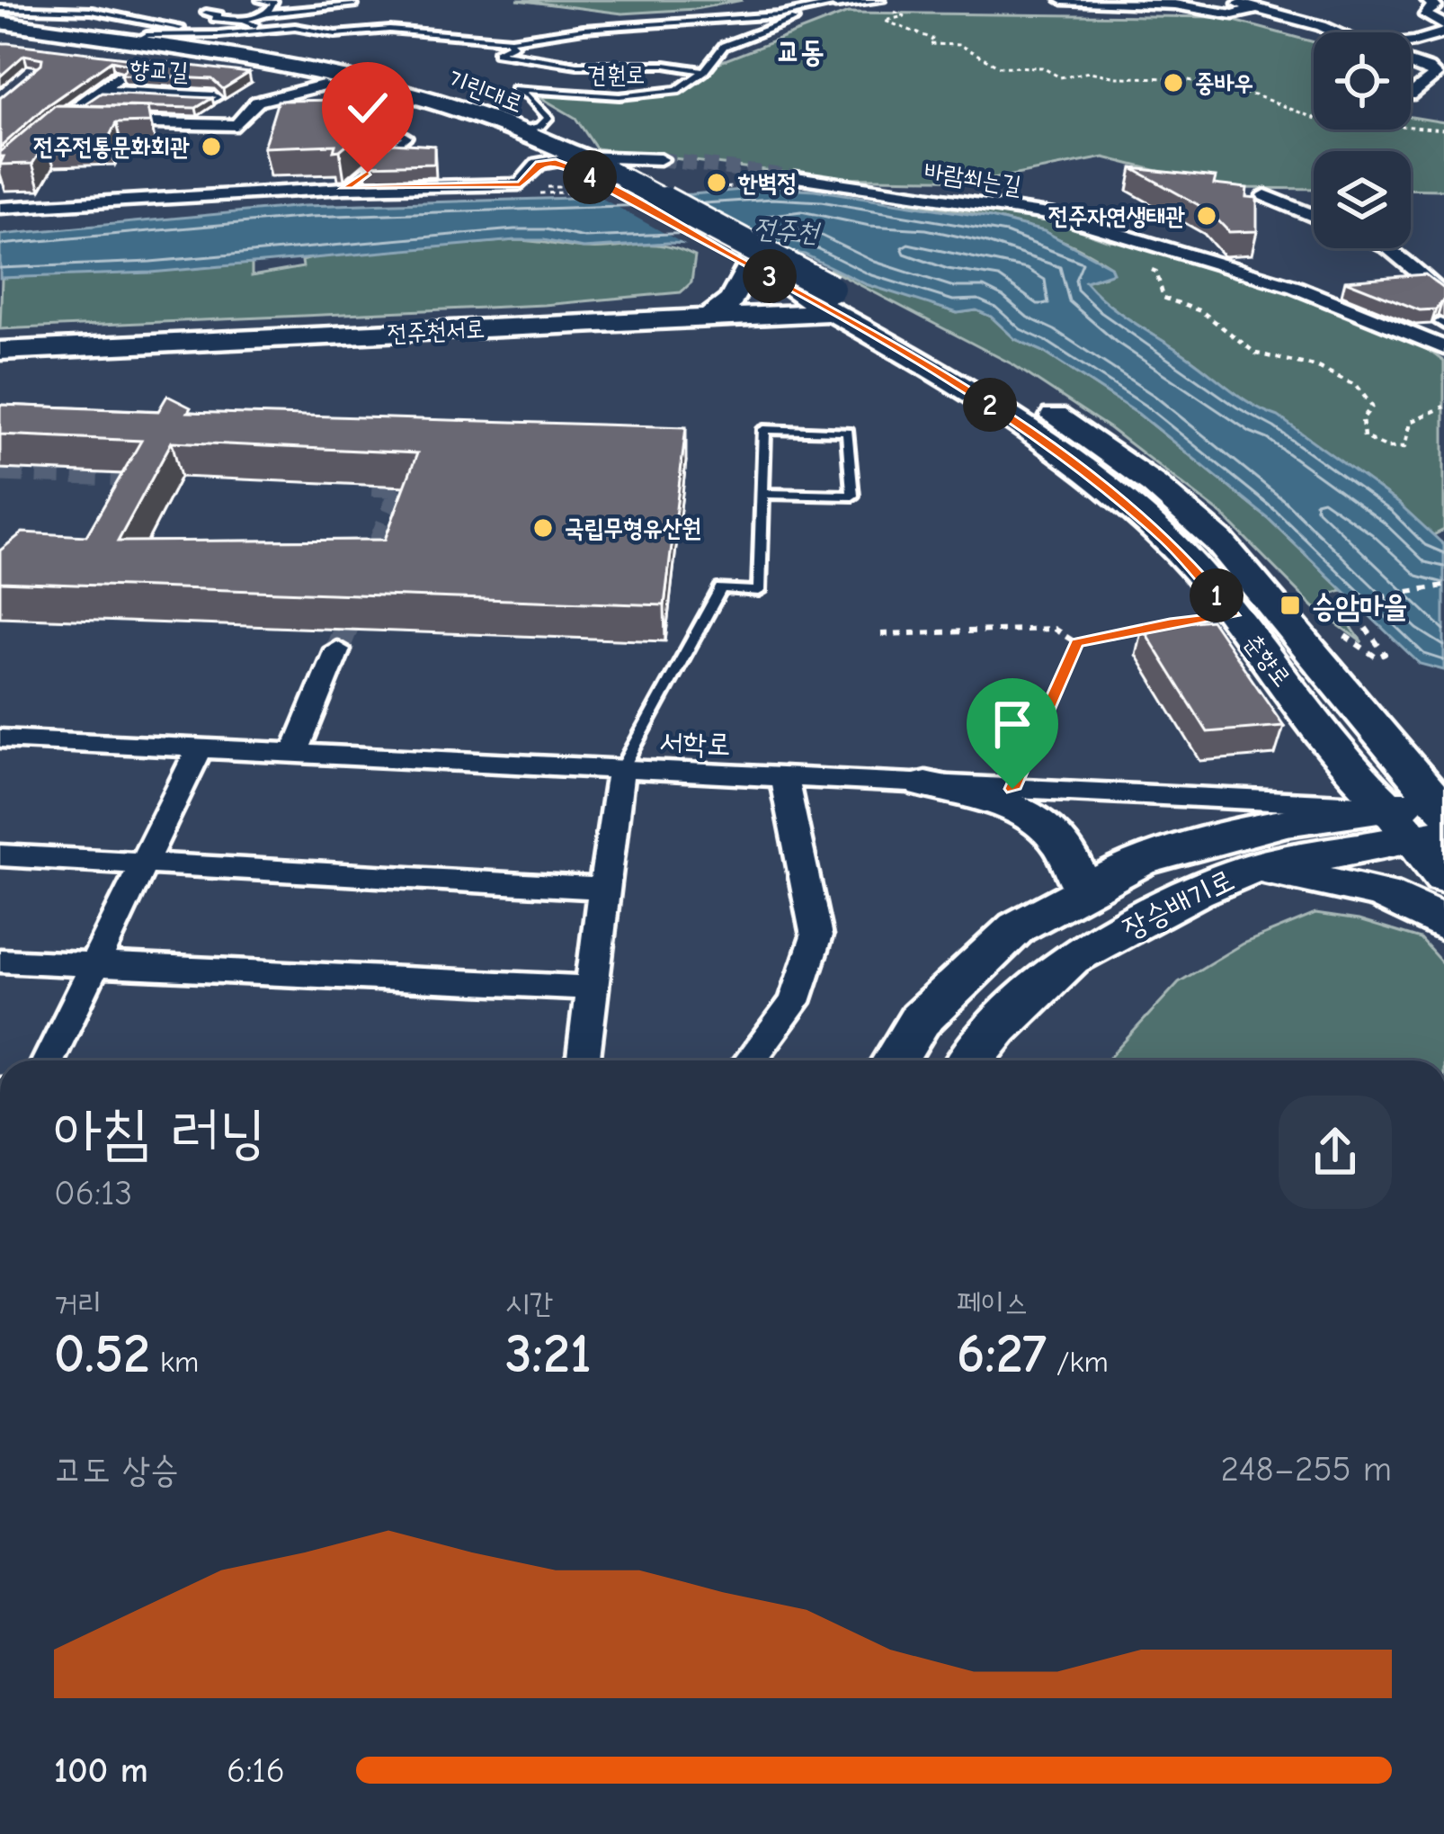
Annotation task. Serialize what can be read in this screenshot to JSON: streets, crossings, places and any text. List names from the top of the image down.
{
  "streets": {
    "street": [
      "향교길",
      "기린대로",
      "바람쐬는길",
      "전주천서로",
      "춘향로",
      "서학로",
      "장승배기로"
    ],
    "lane": ["견훤로"]
  },
  "crossings": [
    ["향교길", "기린대로"],
    ["견훤로", "기린대로"],
    ["기린대로", "전주천서로"],
    ["기린대로", "춘향로"],
    ["전주천서로", "춘향로"],
    ["춘향로", "서학로"],
    ["춘향로", "장승배기로"],
    ["서학로", "장승배기로"]
  ],
  "districts": ["교동"],
  "water": ["전주천"],
  "places": {
    "other": [
      "중바우",
      "전주전통문화회관",
      "한벽정",
      "전주자연생태관",
      "국립무형유산원"
    ],
    "transit": ["승암마을"]
  },
  "page": {
    "pins": [
      "4",
      "3",
      "2",
      "1"
    ],
    "heading": ["아침 러닝", "06:13"],
    "stats": [
      ["거리", "0.52 km"],
      ["시간", "3:21"],
      ["페이스", "6:27 /km"]
    ],
    "chart": ["고도 상승", "248–255 m"],
    "list": [
      {
        "name": "100 m",
        "note": "6:16"
      }
    ]
  }
}
